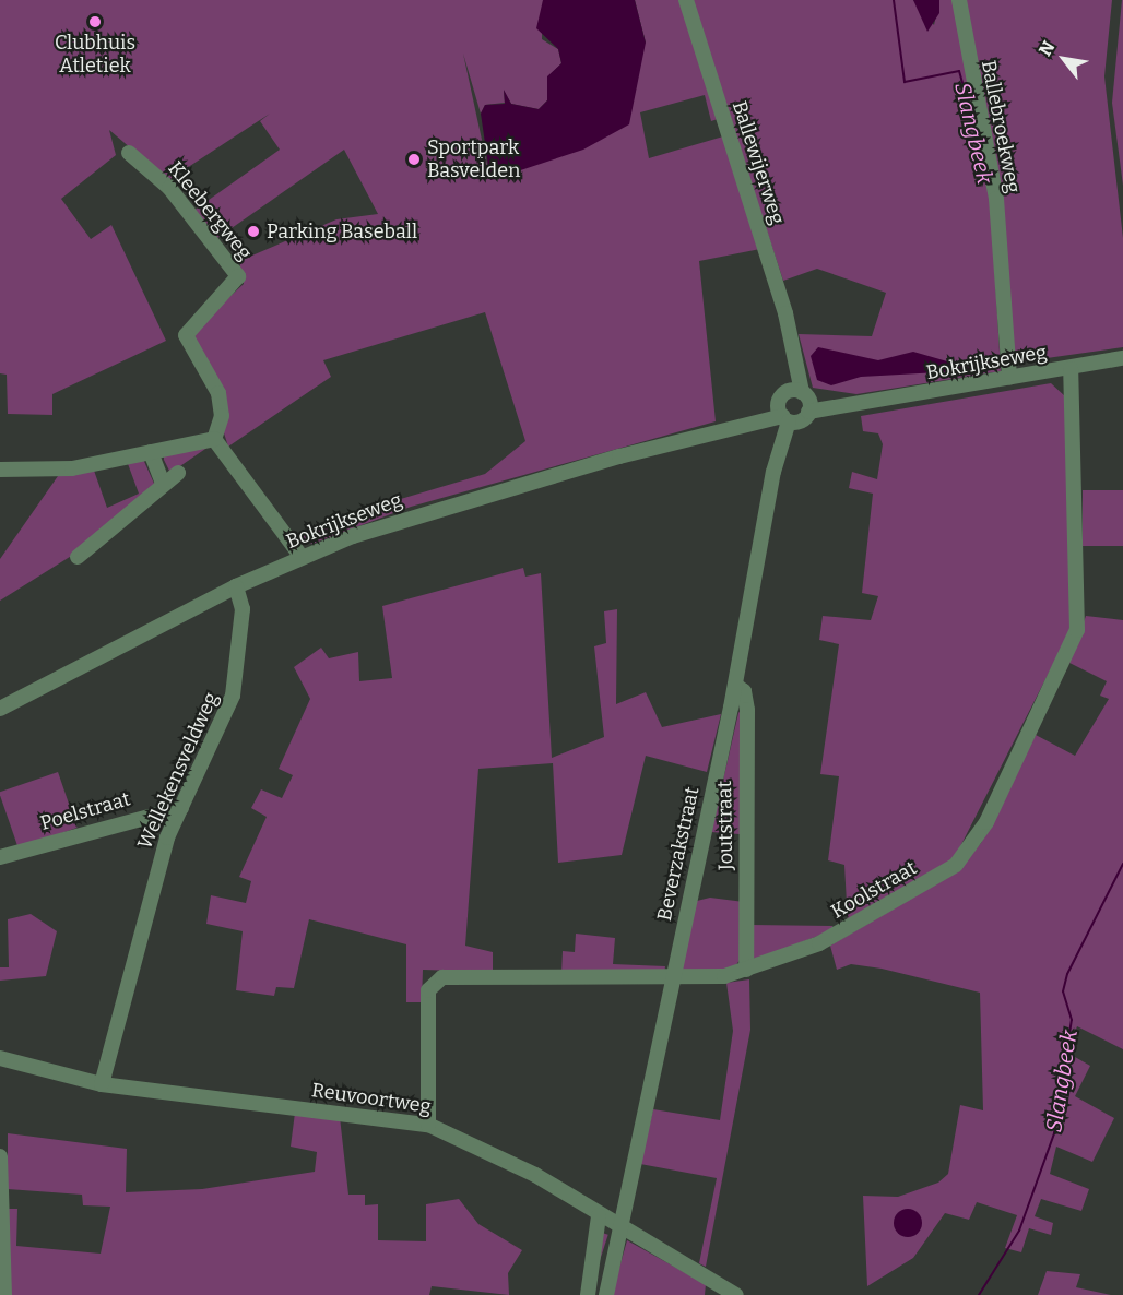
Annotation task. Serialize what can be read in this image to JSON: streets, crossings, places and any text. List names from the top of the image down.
{
  "streets": {
    "street": [
      "Ballebroekweg",
      "Ballewijerweg",
      "Kleebergweg",
      "Bokrijkseweg",
      "Wellekensveldweg",
      "Poelstraat",
      "Joutstraat",
      "Beverzakstraat",
      "Koolstraat",
      "Reuvoortweg"
    ]
  },
  "crossings": [
    ["Ballebroekweg", "Bokrijkseweg"],
    ["Ballewijerweg", "Bokrijkseweg"],
    ["Ballewijerweg", "Beverzakstraat"],
    ["Bokrijkseweg", "Wellekensveldweg"],
    ["Bokrijkseweg", "Beverzakstraat"],
    ["Bokrijkseweg", "Koolstraat"],
    ["Wellekensveldweg", "Poelstraat"],
    ["Wellekensveldweg", "Reuvoortweg"],
    ["Joutstraat", "Beverzakstraat"],
    ["Joutstraat", "Koolstraat"],
    ["Beverzakstraat", "Koolstraat"],
    ["Beverzakstraat", "Reuvoortweg"],
    ["Koolstraat", "Reuvoortweg"]
  ],
  "water": ["Slangbeek"],
  "places": ["Clubhuis Atletiek", "Sportpark Basvelden", "Parking Baseball"],
  "north": "top left"
}
